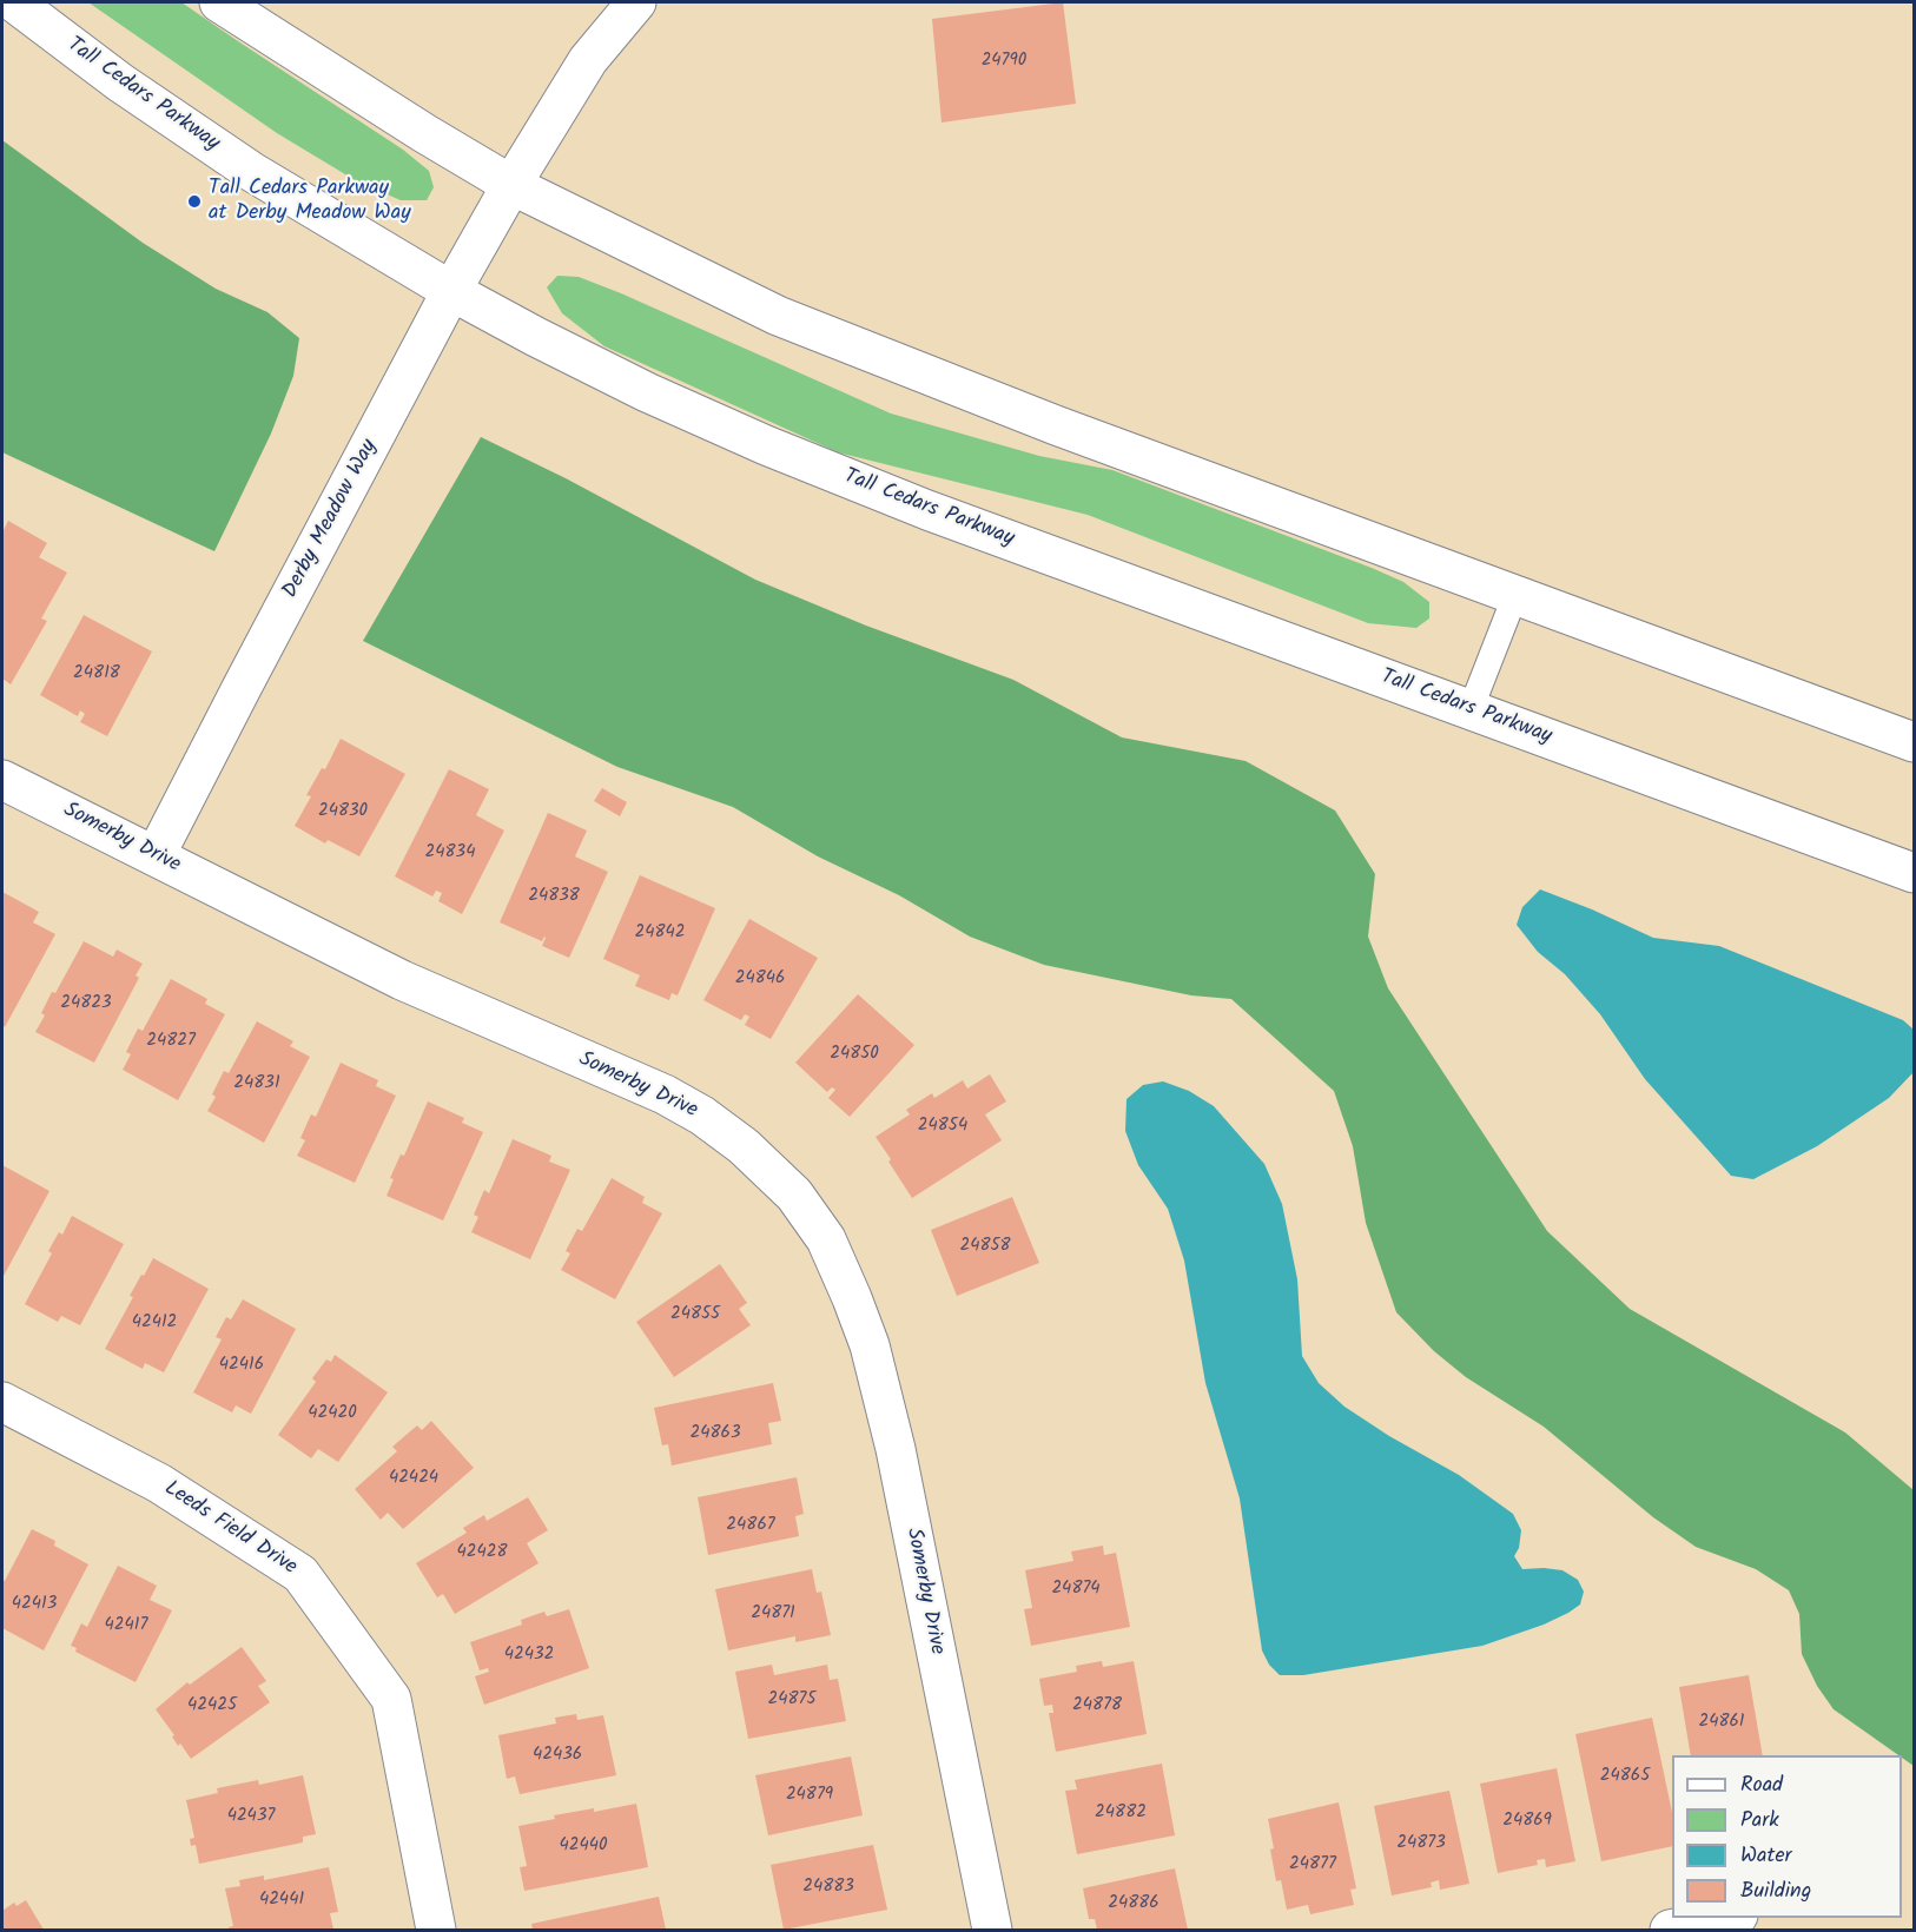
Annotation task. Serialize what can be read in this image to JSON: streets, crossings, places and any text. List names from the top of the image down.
{
  "streets": {
    "main road": [
      "Tall Cedars Parkway",
      "Derby Meadow Way",
      "Somerby Drive",
      "Leeds Field Drive"
    ]
  },
  "crossings": [
    ["Tall Cedars Parkway", "Derby Meadow Way"],
    ["Derby Meadow Way", "Somerby Drive"]
  ],
  "places": ["Tall Cedars Parkway at Derby Meadow Way"],
  "house_numbers": [
    "24790",
    "24818",
    "24830",
    "24834",
    "24838",
    "24842",
    "24846",
    "24823",
    "24827",
    "24850",
    "24831",
    "24854",
    "24858",
    "24855",
    "42412",
    "42416",
    "42420",
    "24863",
    "42424",
    "24867",
    "42428",
    "24874",
    "42413",
    "24871",
    "42417",
    "42432",
    "24875",
    "42425",
    "24878",
    "24861",
    "42436",
    "24865",
    "24879",
    "24882",
    "42437",
    "24869",
    "24873",
    "42440",
    "24877",
    "24883",
    "42441",
    "24886"
  ],
  "legend": [
    "Road",
    "Park",
    "Water",
    "Building"
  ]
}
